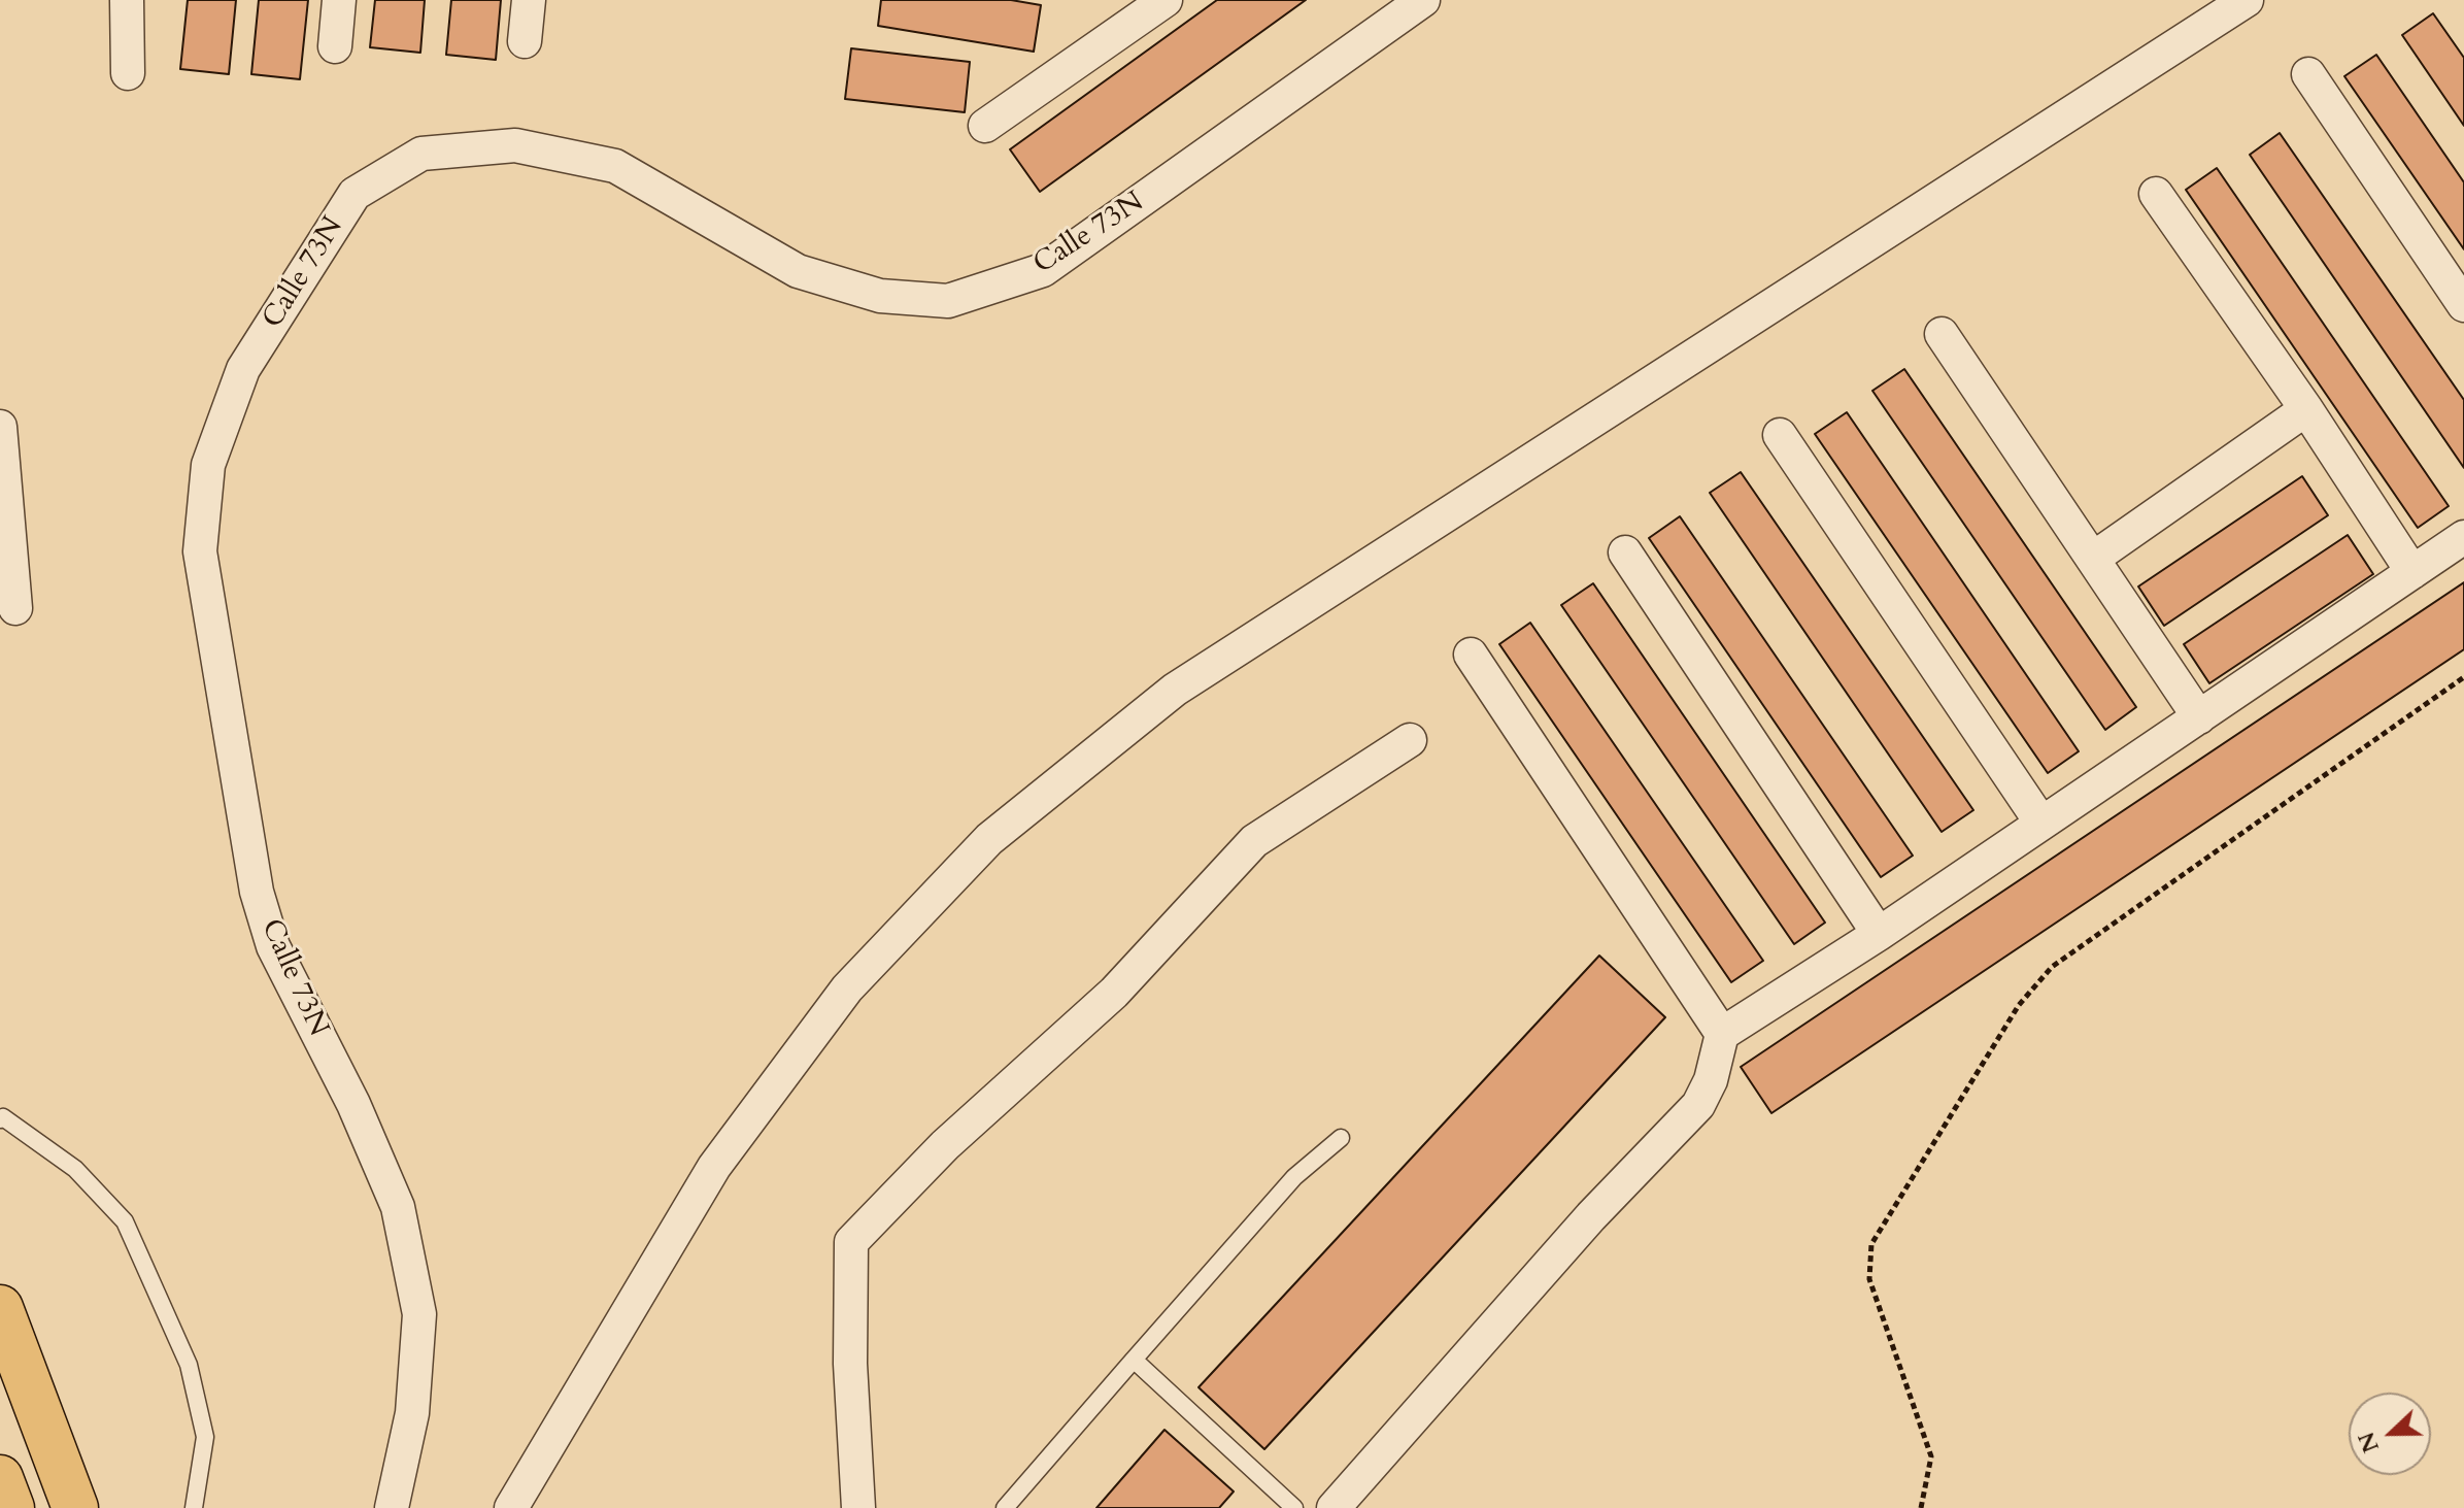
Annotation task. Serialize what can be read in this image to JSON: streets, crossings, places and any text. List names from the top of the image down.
{
  "streets": {
    "street": ["Calle 73N"]
  },
  "north": "left"
}
